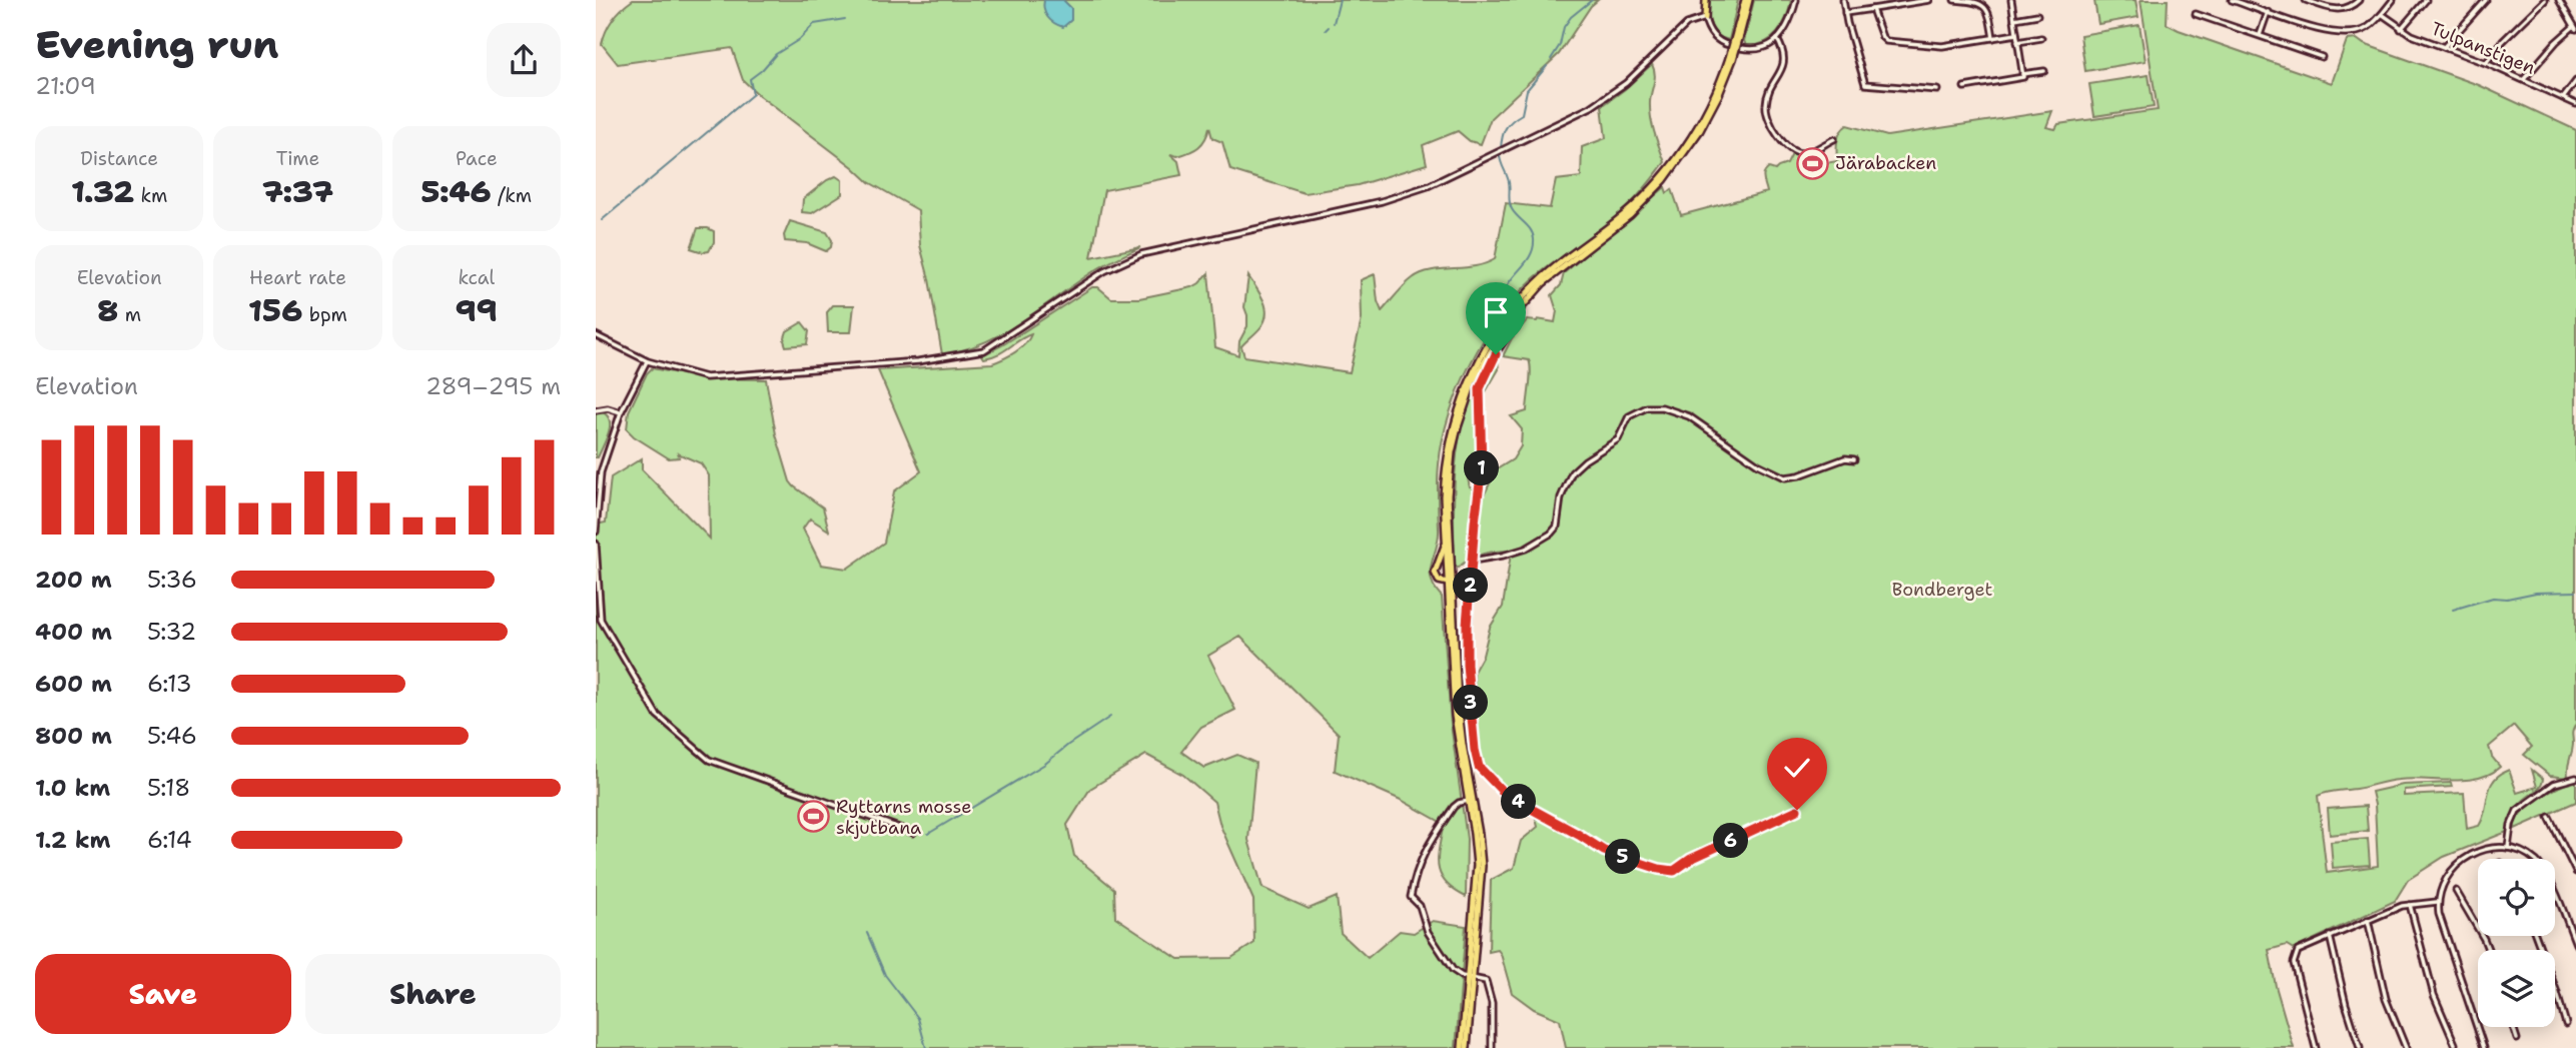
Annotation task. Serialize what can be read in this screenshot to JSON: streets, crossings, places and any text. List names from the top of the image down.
{
  "streets": {
    "street": ["Tulpanstigen"]
  },
  "parks": ["Bondberget"],
  "places": {
    "sports": ["Järabacken", "Ryttarns mosse skjutbana"]
  },
  "page": {
    "heading": ["Evening run", "21:09"],
    "stats": [
      ["Distance", "1.32 km"],
      ["Time", "7:37"],
      ["Pace", "5:46 /km"],
      ["Elevation", "8 m"],
      ["Heart rate", "156 bpm"],
      ["kcal", "99"]
    ],
    "chart": ["Elevation", "289–295 m"],
    "pins": [
      "1",
      "2",
      "3",
      "4",
      "6",
      "5"
    ],
    "list": [
      {
        "name": "200 m",
        "note": "5:36"
      },
      {
        "name": "400 m",
        "note": "5:32"
      },
      {
        "name": "600 m",
        "note": "6:13"
      },
      {
        "name": "800 m",
        "note": "5:46"
      },
      {
        "name": "1.0 km",
        "note": "5:18"
      },
      {
        "name": "1.2 km",
        "note": "6:14"
      }
    ],
    "buttons": ["Save", "Share"]
  }
}
